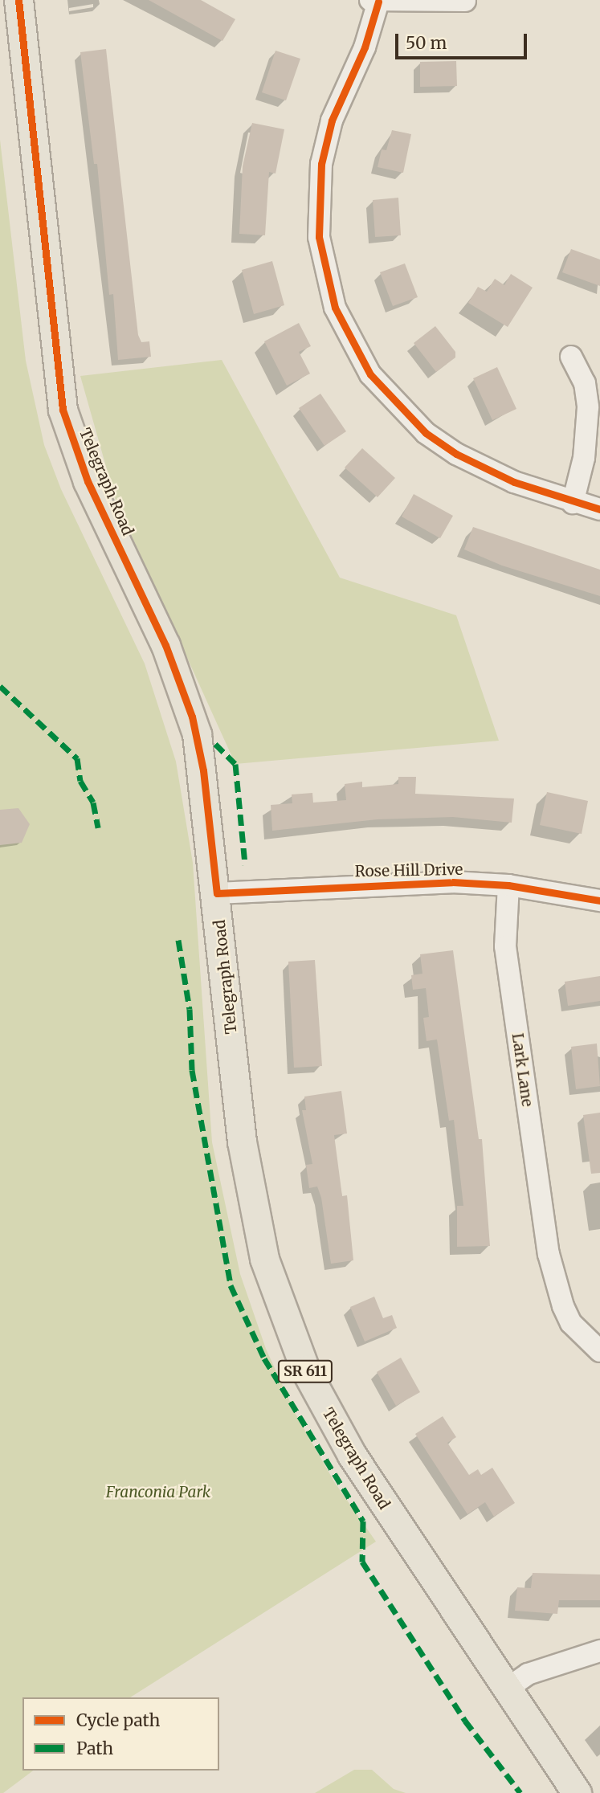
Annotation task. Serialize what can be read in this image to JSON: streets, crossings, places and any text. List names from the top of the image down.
{
  "streets": {
    "main road": ["Telegraph Road", "SR 611"],
    "street": ["Rose Hill Drive", "Lark Lane"]
  },
  "crossings": [
    ["Telegraph Road", "Rose Hill Drive"],
    ["Rose Hill Drive", "Lark Lane"]
  ],
  "parks": ["Franconia Park"],
  "legend": ["Cycle path", "Path"],
  "scale_bar": "50 m"
}
